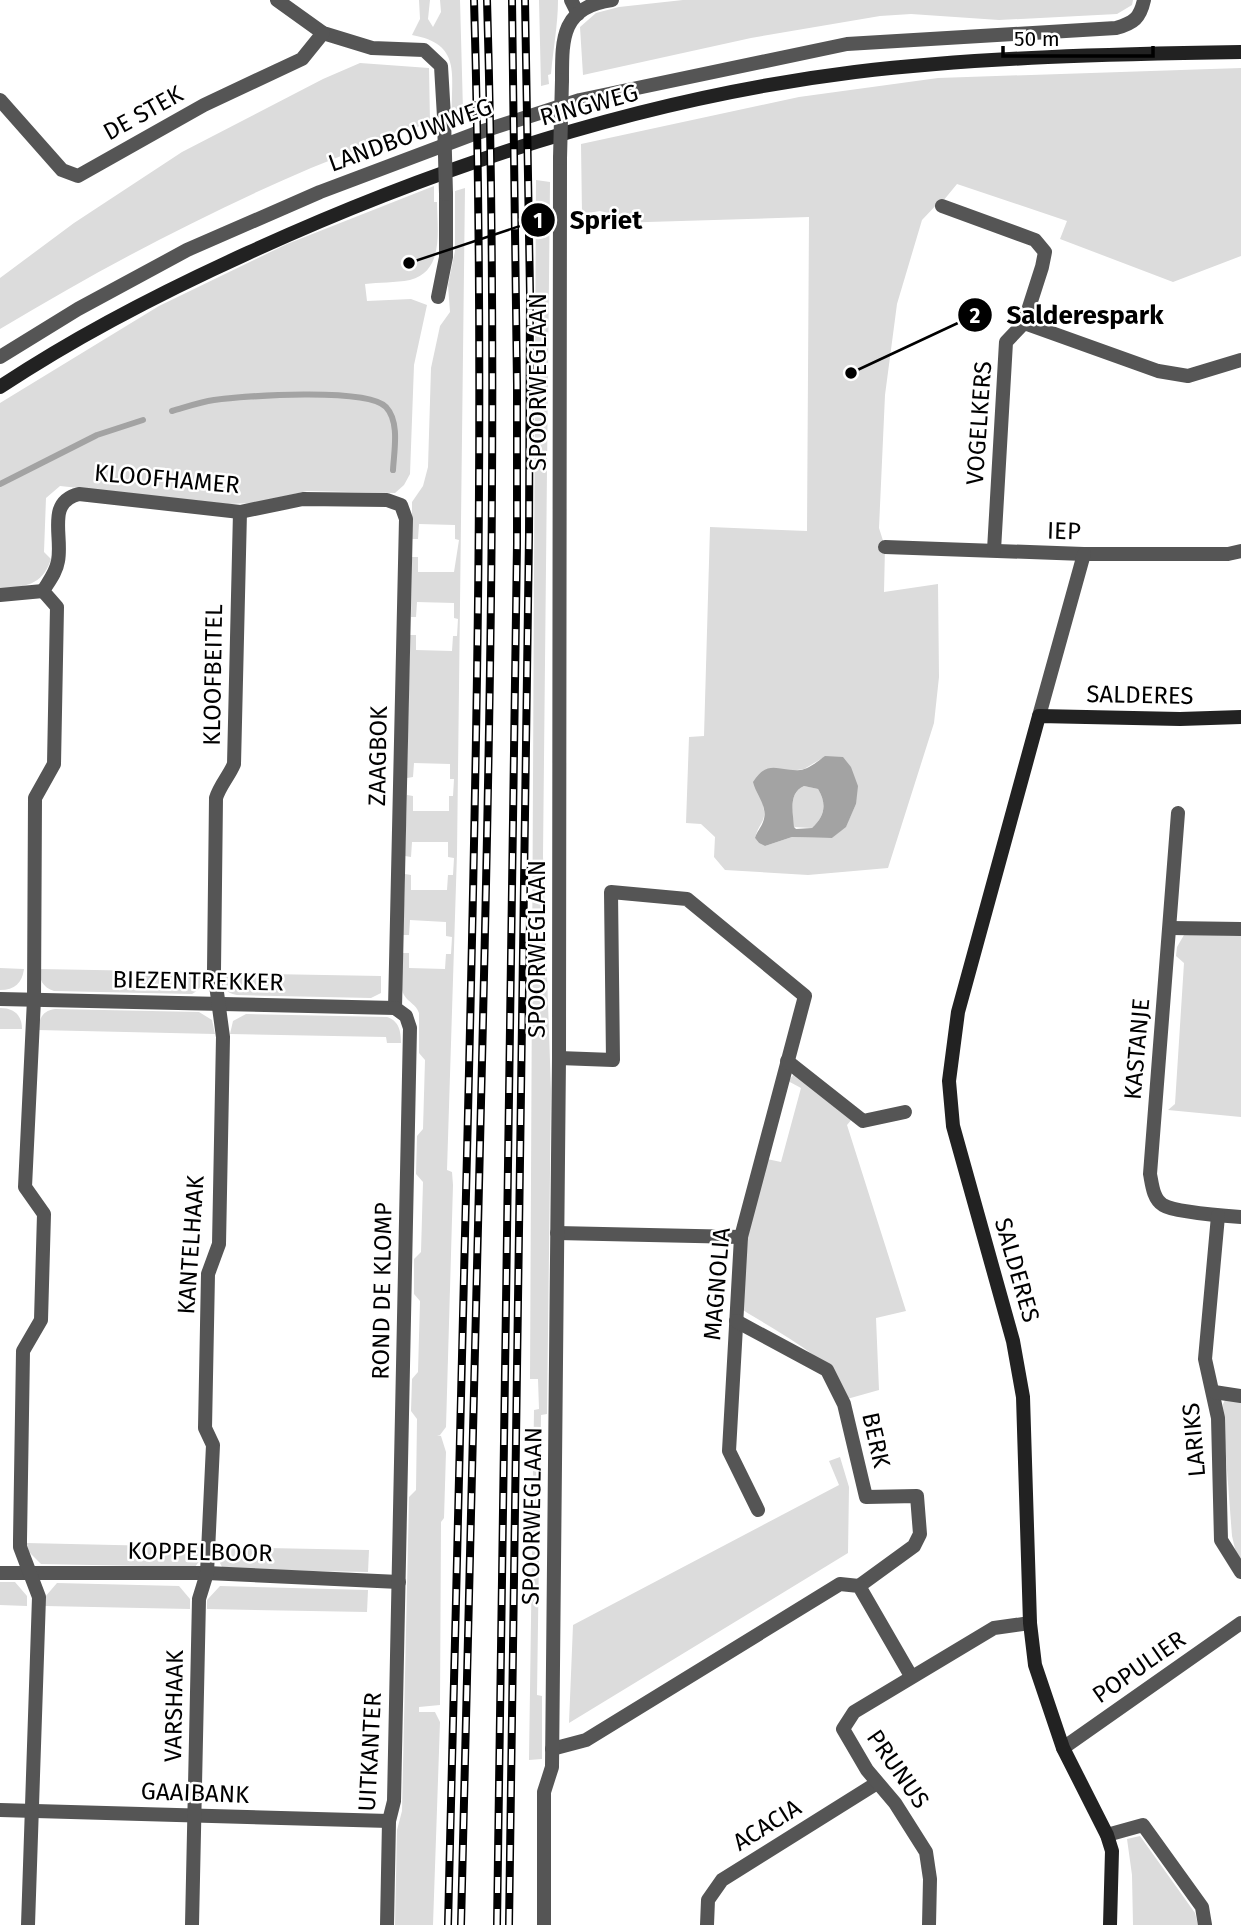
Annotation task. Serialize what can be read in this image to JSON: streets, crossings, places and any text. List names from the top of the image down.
{
  "streets": {
    "street": [
      "RINGWEG",
      "DE STEK",
      "LANDBOUWWEG",
      "SPOORWEGLAAN",
      "VOGELKERS",
      "KLOOFHAMER",
      "IEP",
      "KLOOFBEITEL",
      "SALDERES",
      "ZAAGBOK",
      "BIEZENTREKKER",
      "KASTANJE",
      "KANTELHAAK",
      "MAGNOLIA",
      "ROND DE KLOMP",
      "BERK",
      "LARIKS",
      "KOPPELBOOR",
      "POPULIER",
      "VARSHAAK",
      "UITKANTER",
      "PRUNUS",
      "GAAIBANK",
      "ACACIA"
    ]
  },
  "crossings": [
    ["SPOORWEGLAAN", "MAGNOLIA"],
    ["SPOORWEGLAAN", "BERK"],
    ["VOGELKERS", "IEP"],
    ["KLOOFHAMER", "KLOOFBEITEL"],
    ["KLOOFHAMER", "ZAAGBOK"],
    ["IEP", "SALDERES"],
    ["KLOOFBEITEL", "BIEZENTREKKER"],
    ["KLOOFBEITEL", "KANTELHAAK"],
    ["SALDERES", "POPULIER"],
    ["SALDERES", "PRUNUS"],
    ["ZAAGBOK", "BIEZENTREKKER"],
    ["ZAAGBOK", "ROND DE KLOMP"],
    ["BIEZENTREKKER", "KANTELHAAK"],
    ["BIEZENTREKKER", "ROND DE KLOMP"],
    ["KASTANJE", "LARIKS"],
    ["KANTELHAAK", "KOPPELBOOR"],
    ["KANTELHAAK", "VARSHAAK"],
    ["MAGNOLIA", "BERK"],
    ["ROND DE KLOMP", "KOPPELBOOR"],
    ["ROND DE KLOMP", "UITKANTER"],
    ["KOPPELBOOR", "VARSHAAK"],
    ["KOPPELBOOR", "UITKANTER"],
    ["VARSHAAK", "GAAIBANK"],
    ["UITKANTER", "GAAIBANK"],
    ["PRUNUS", "ACACIA"]
  ],
  "places": ["Spriet", "Salderespark"],
  "scale_bar": "50 m"
}
